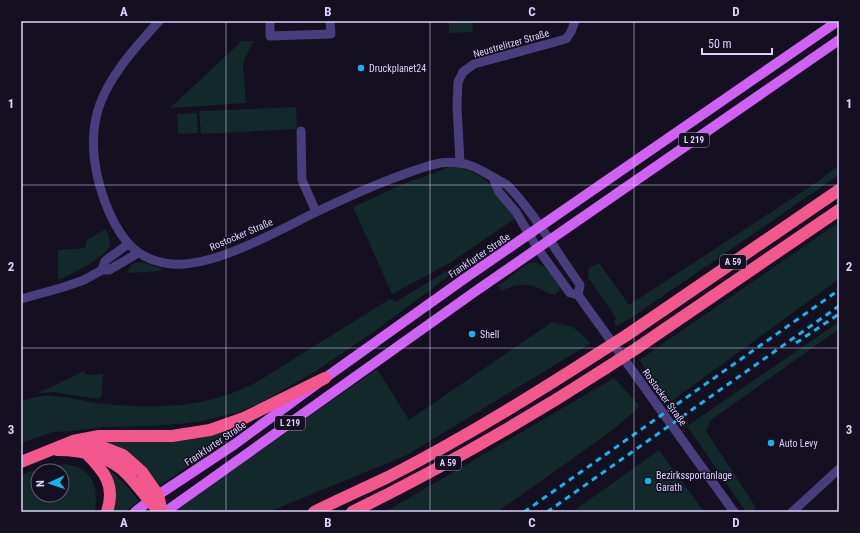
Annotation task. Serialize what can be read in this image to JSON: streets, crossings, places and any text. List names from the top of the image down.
{
  "streets": {
    "highway": ["A 59"],
    "main road": ["L 219", "Frankfurter Straße"],
    "street": ["Neustrelitzer Straße", "Rostocker Straße"]
  },
  "crossings": [
    ["Neustrelitzer Straße", "Rostocker Straße"],
    ["L 219", "Rostocker Straße"],
    ["Rostocker Straße", "Frankfurter Straße"]
  ],
  "places": [
    "Druckplanet24",
    "Shell",
    "Auto Levy",
    "Bezirkssportanlage Garath"
  ],
  "scale_bar": "50 m",
  "north": "left",
  "grid": {
    "columns": [
      "A",
      "B",
      "C",
      "D"
    ],
    "rows": ["1", "2", "3"]
  }
}
